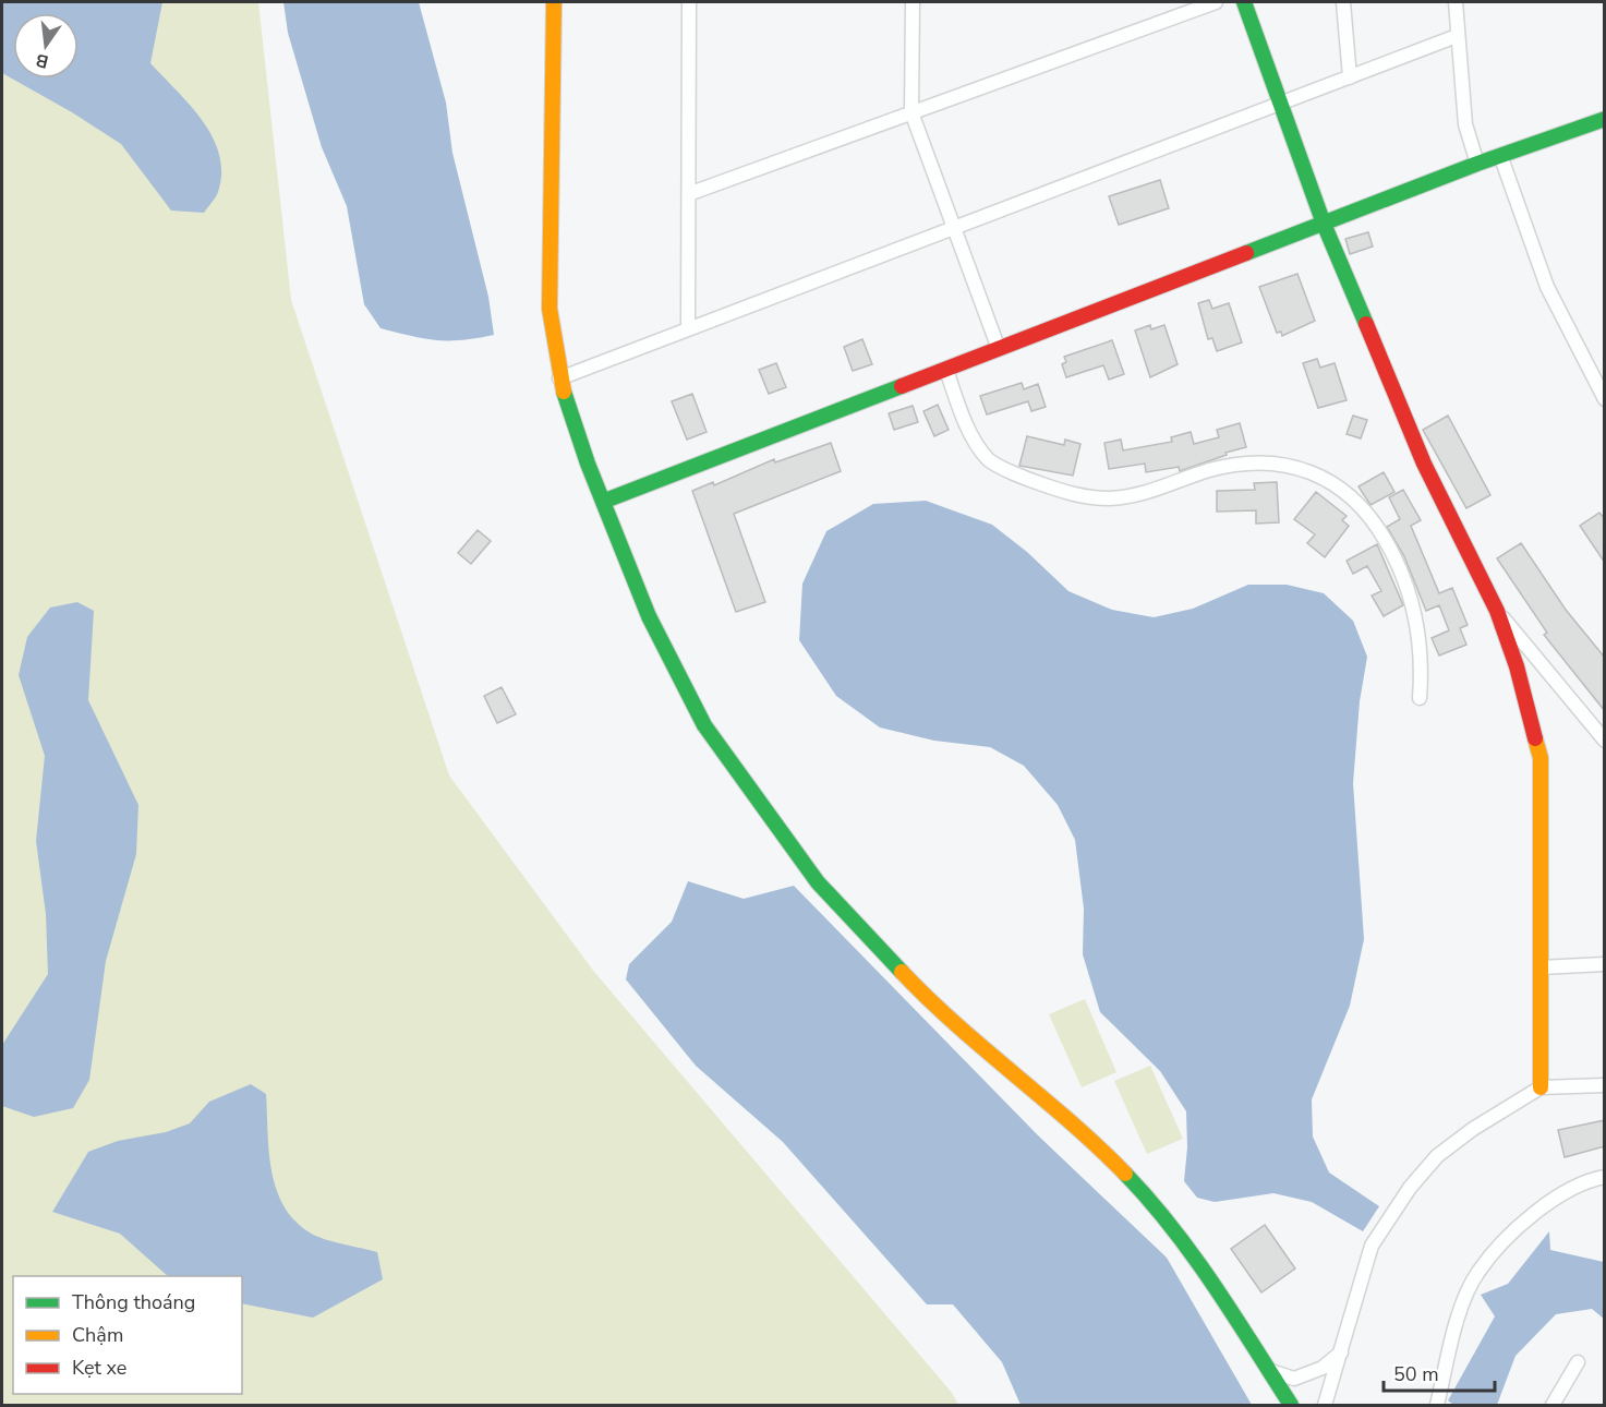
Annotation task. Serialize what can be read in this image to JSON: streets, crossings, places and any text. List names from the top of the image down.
{
  "legend": ["Thông thoáng", "Chậm", "Kẹt xe"],
  "scale_bar": "50 m",
  "north": "bottom"
}
